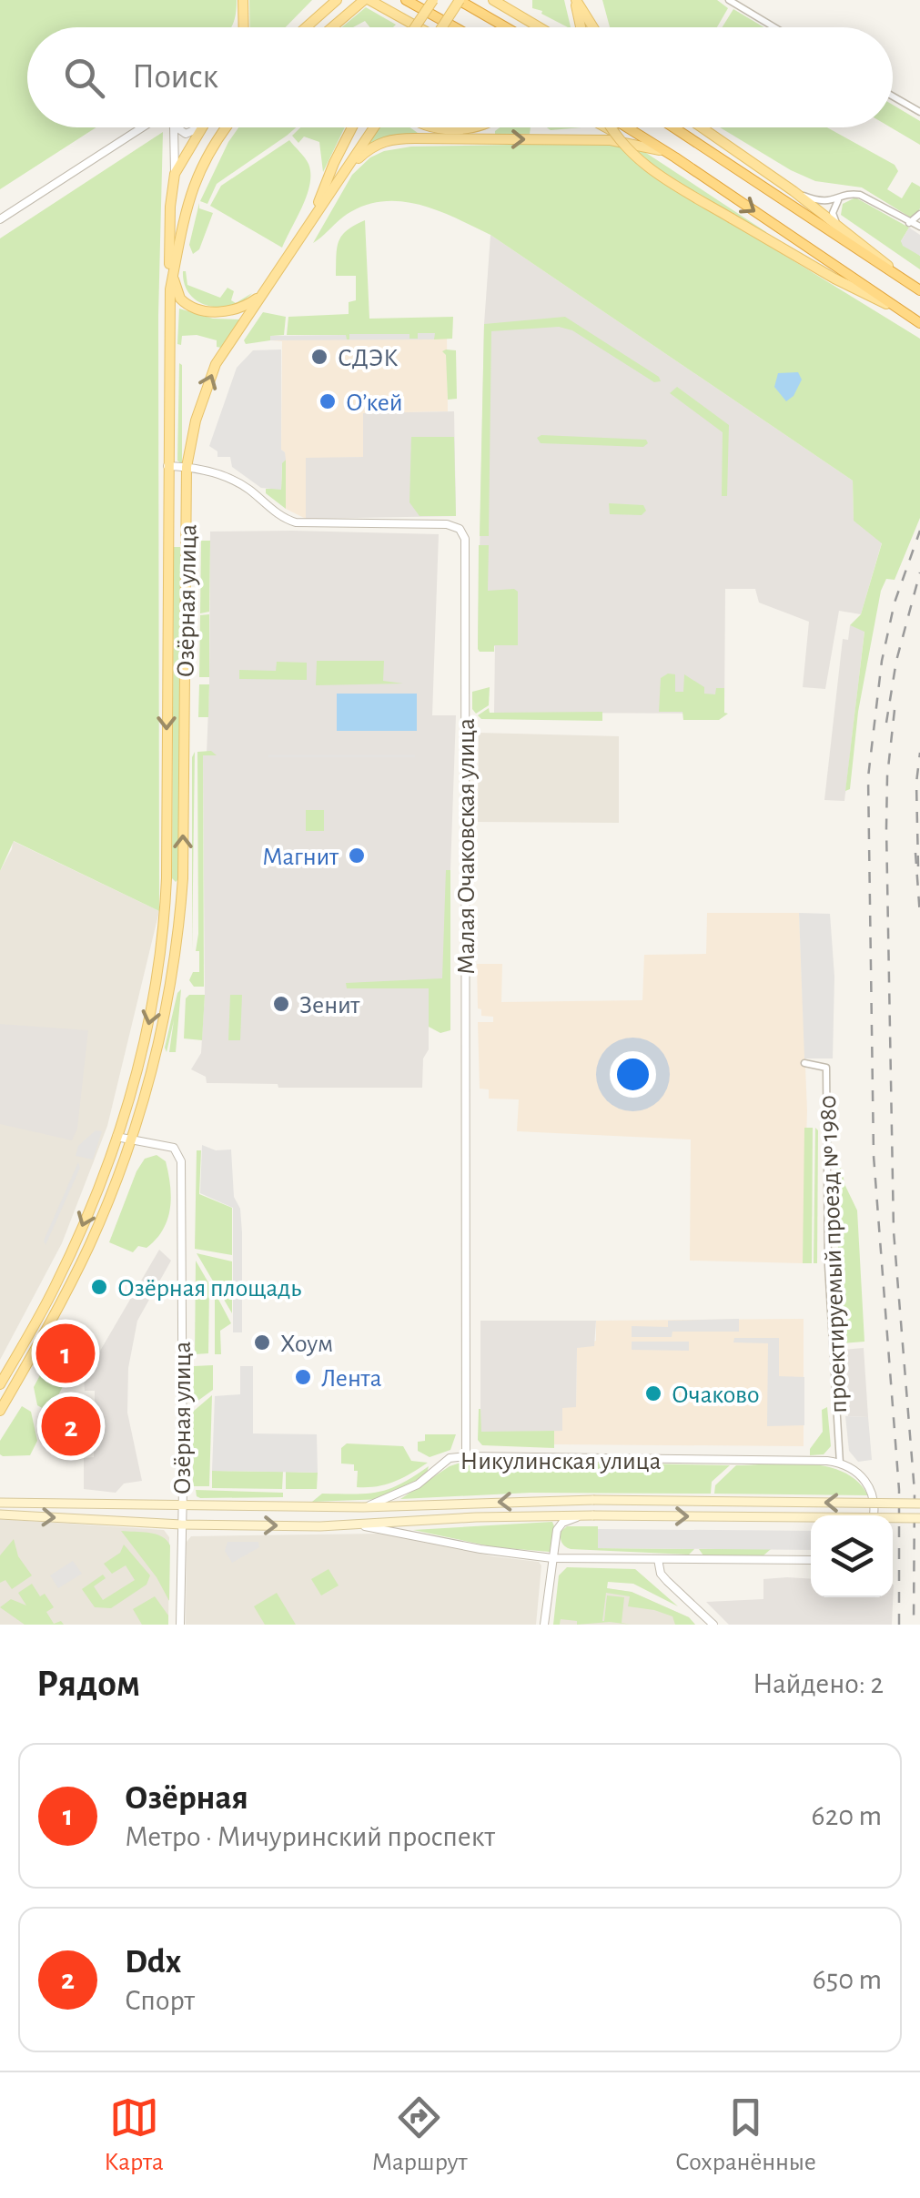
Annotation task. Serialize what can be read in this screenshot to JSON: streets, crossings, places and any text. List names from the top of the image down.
{
  "streets": {
    "main road": ["Озёрная улица", "Никулинская улица"],
    "street": ["Малая Очаковская улица", "проектируемый проезд № 1980"]
  },
  "crossings": [
    ["Озёрная улица", "Малая Очаковская улица"],
    ["Озёрная улица", "Никулинская улица"],
    ["Малая Очаковская улица", "Никулинская улица"],
    ["проектируемый проезд № 1980", "Никулинская улица"]
  ],
  "places": [
    "СДЭК",
    "О’кей",
    "Магнит",
    "Зенит",
    "Озёрная площадь",
    "Хоум",
    "Лента",
    "Очаково"
  ],
  "page": {
    "search": "Поиск",
    "pins": ["1", "2"],
    "heading": ["Рядом", "Найдено: 2"],
    "list": [
      {
        "mark": "1",
        "name": "Озёрная",
        "note": "Метро · Мичуринский проспект",
        "value": "620 m"
      },
      {
        "mark": "2",
        "name": "Ddx",
        "note": "Спорт",
        "value": "650 m"
      }
    ],
    "nav": ["Карта", "Маршрут", "Сохранённые"]
  }
}
